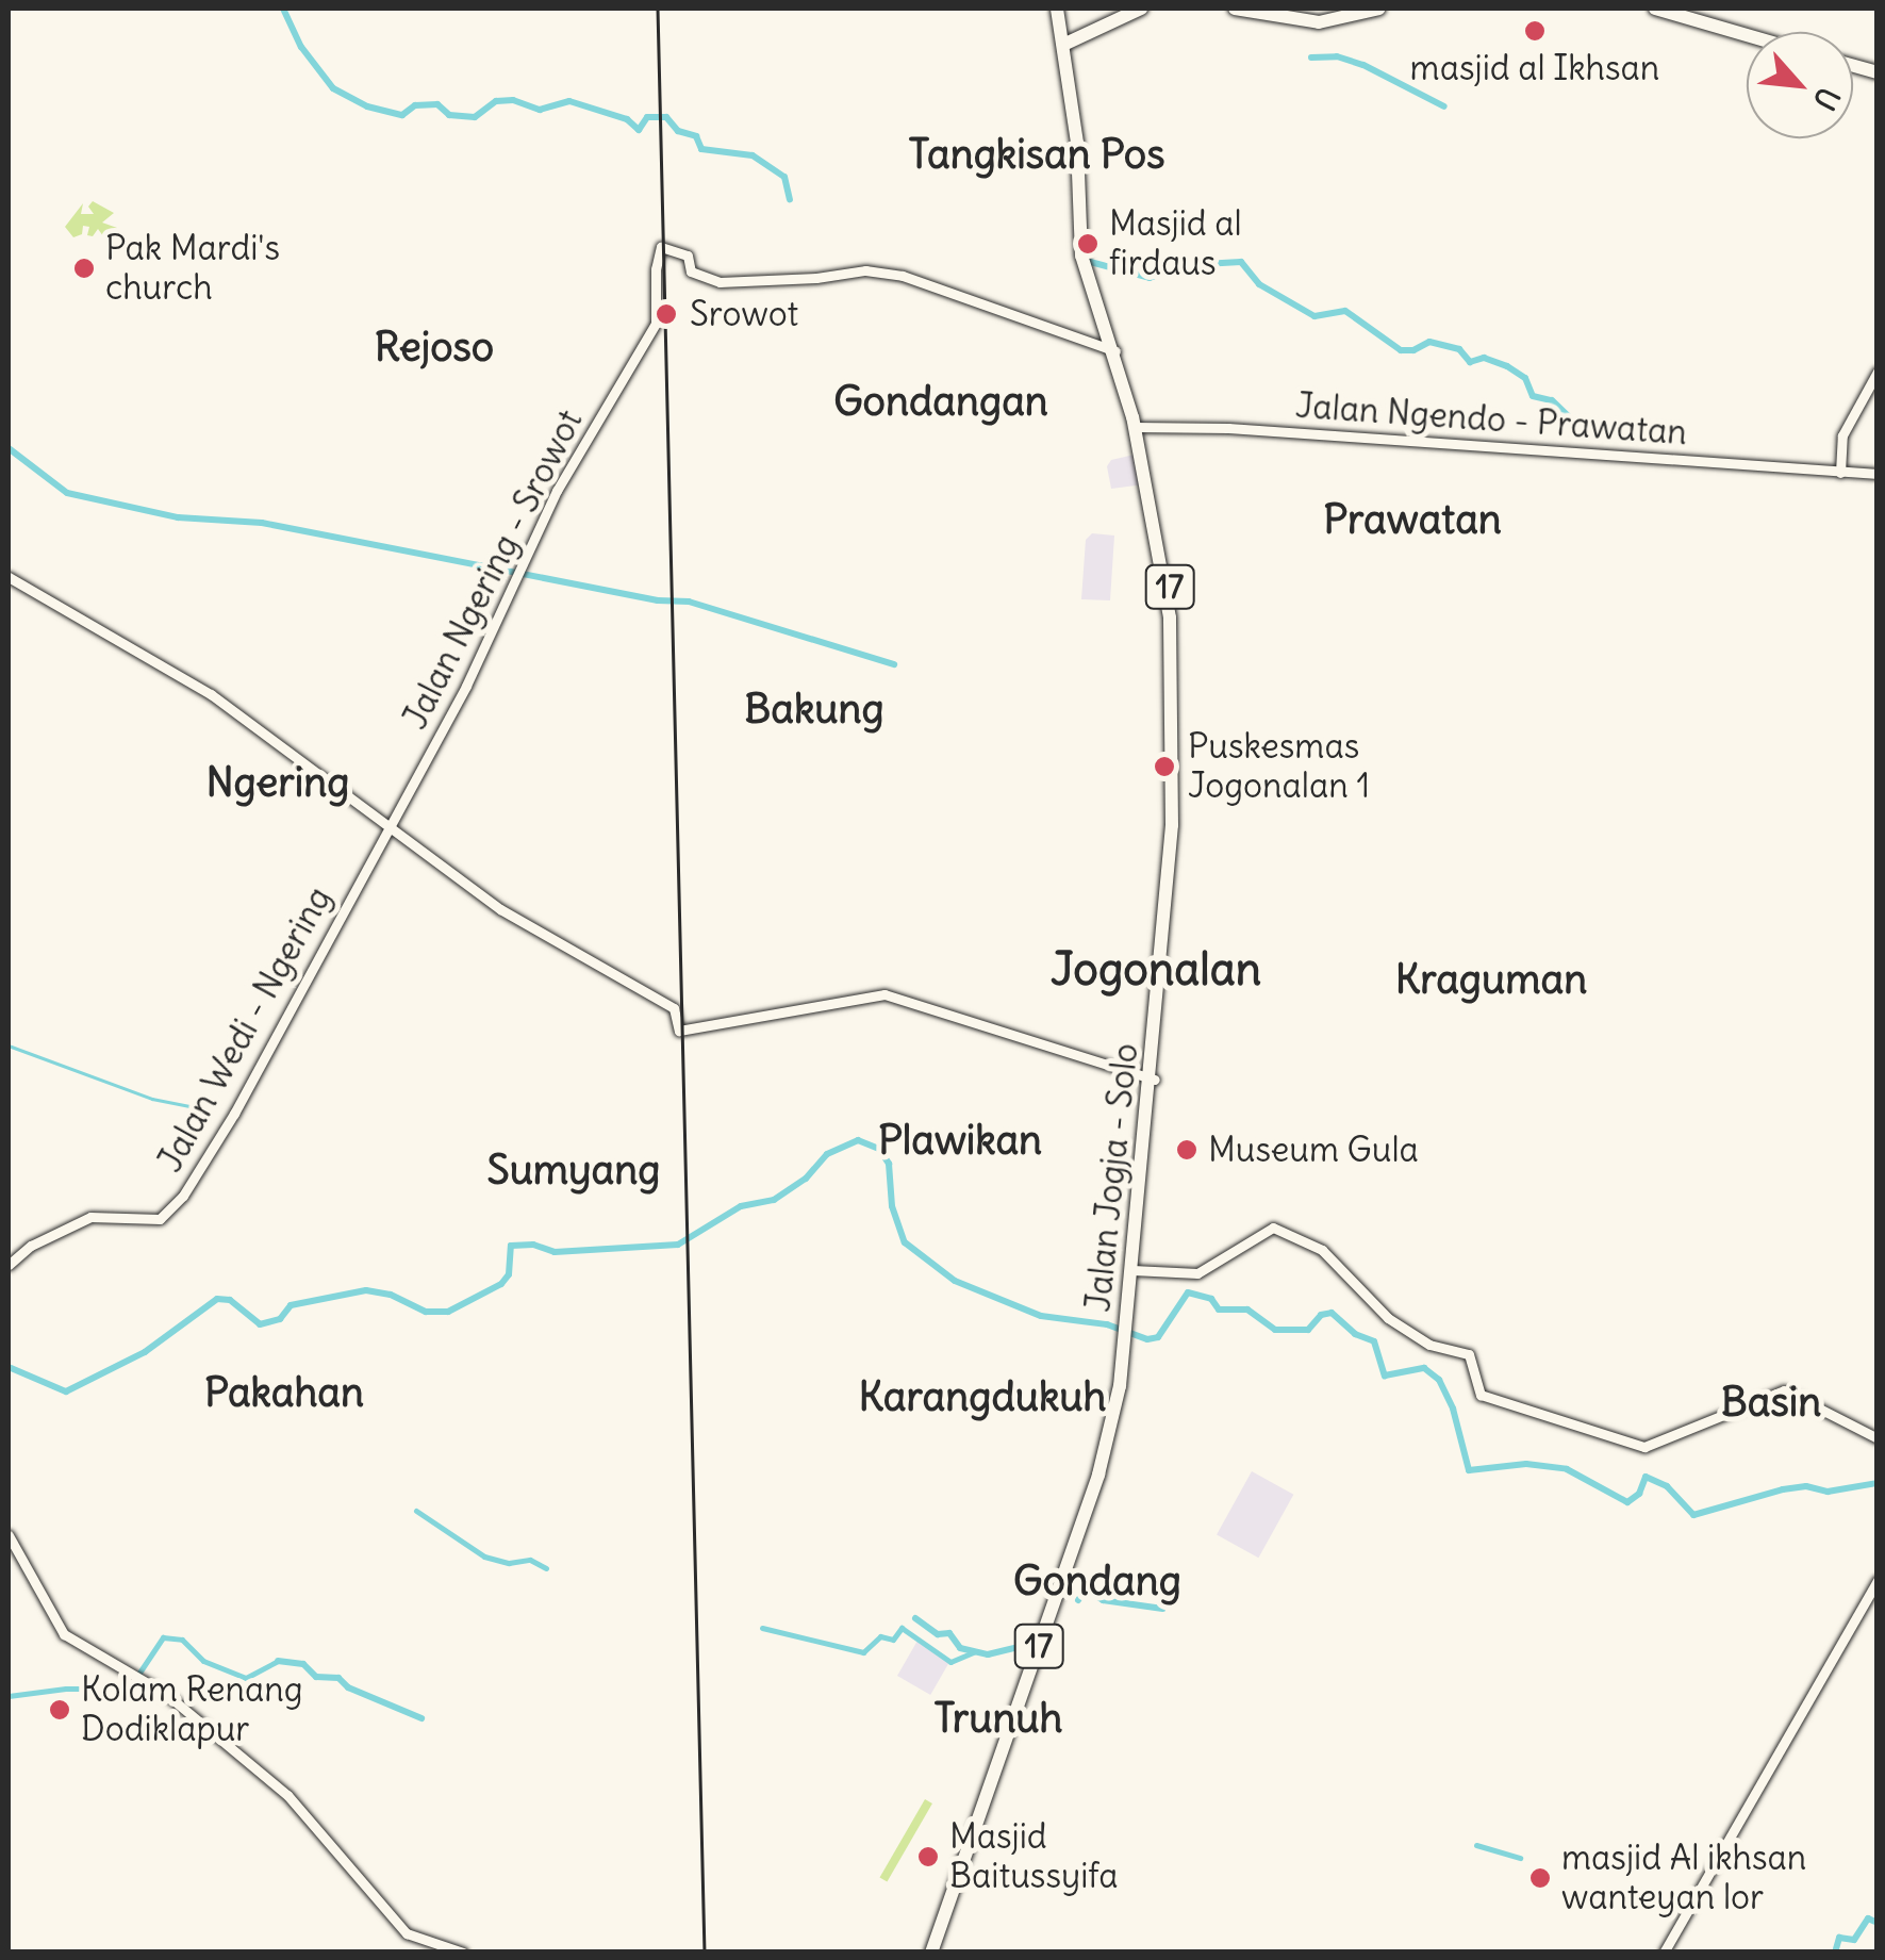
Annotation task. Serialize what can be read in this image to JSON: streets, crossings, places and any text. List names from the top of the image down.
{
  "streets": {
    "highway": ["17", "Jalan Jogja - Solo"],
    "main road": ["Jalan Ngendo - Prawatan", "Jalan Ngering - Srowot", "Jalan Wedi - Ngering"]
  },
  "crossings": [
    ["Jalan Ngendo - Prawatan", "Jalan Jogja - Solo"],
    ["Jalan Ngering - Srowot", "Jalan Wedi - Ngering"],
    ["Jalan Ngering - Srowot", "Jalan Jogja - Solo"]
  ],
  "districts": [
    "Tangkisan Pos",
    "Rejoso",
    "Gondangan",
    "Prawatan",
    "Bakung",
    "Ngering",
    "Jogonalan",
    "Kraguman",
    "Plawikan",
    "Sumyang",
    "Pakahan",
    "Karangdukuh",
    "Basin",
    "Gondang",
    "Trunuh"
  ],
  "places": [
    "masjid al Ikhsan",
    "Masjid al firdaus",
    "Pak Mardi's church",
    "Srowot",
    "Puskesmas Jogonalan 1",
    "Museum Gula",
    "Kolam Renang Dodiklapur",
    "Masjid Baitussyifa",
    "masjid Al ikhsan wanteyan lor"
  ],
  "north": "bottom right"
}
